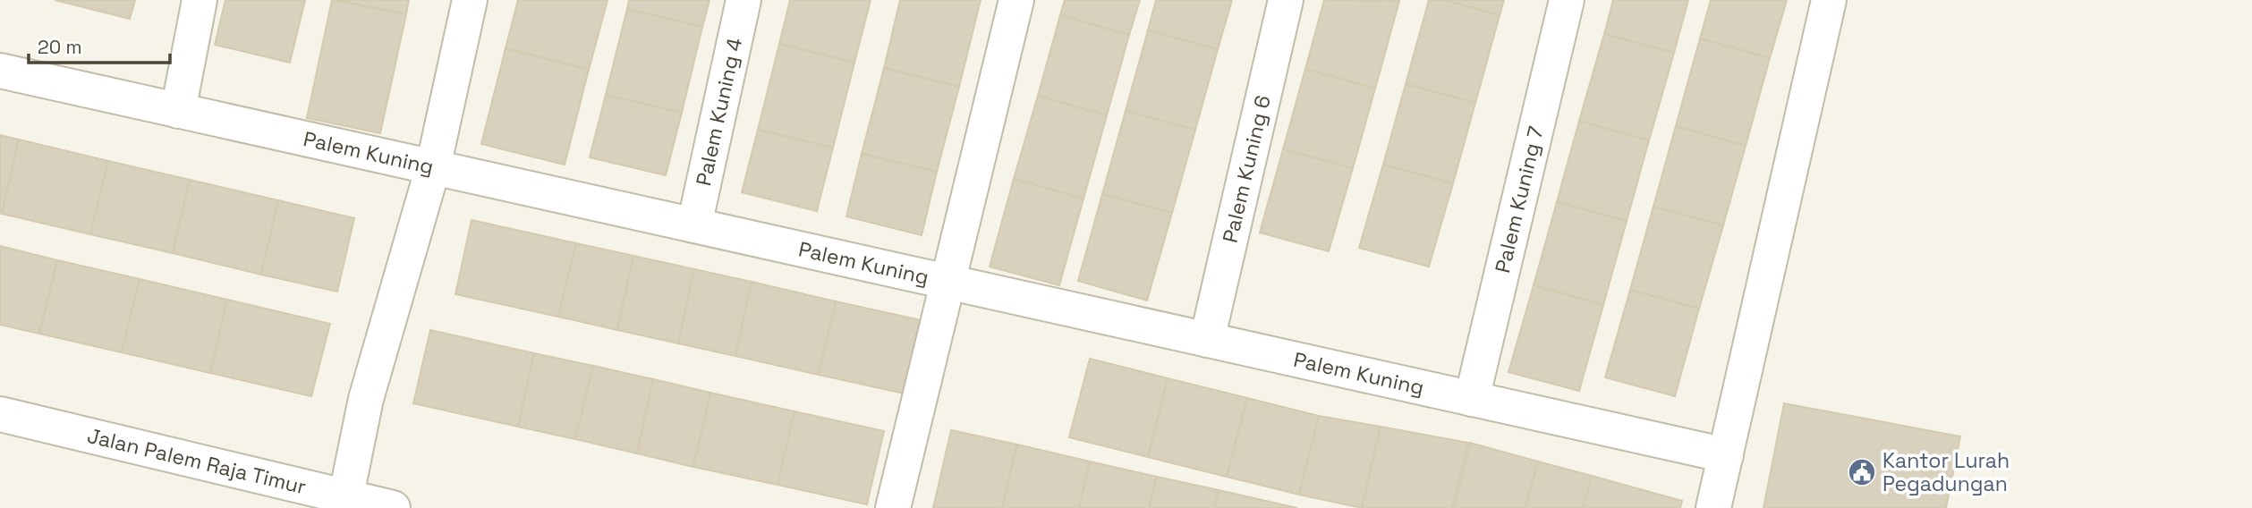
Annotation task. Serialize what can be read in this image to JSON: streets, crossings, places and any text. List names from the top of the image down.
{
  "streets": {
    "street": [
      "Palem Kuning 4",
      "Palem Kuning",
      "Palem Kuning 6",
      "Palem Kuning 7",
      "Jalan Palem Raja Timur"
    ]
  },
  "crossings": [
    ["Palem Kuning 4", "Palem Kuning"],
    ["Palem Kuning", "Palem Kuning 6"],
    ["Palem Kuning", "Palem Kuning 7"]
  ],
  "places": {
    "public building": ["Kantor Lurah Pegadungan"]
  },
  "scale_bar": "20 m"
}
